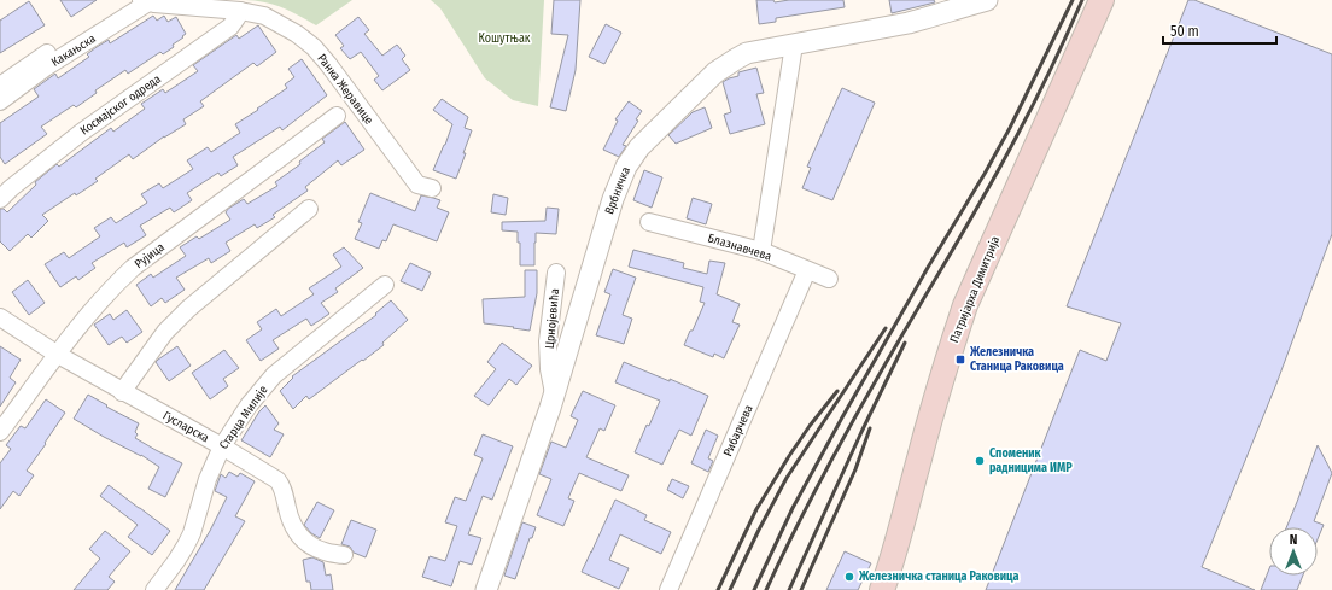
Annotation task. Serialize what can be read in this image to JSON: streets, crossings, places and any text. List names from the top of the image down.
{
  "streets": {
    "main road": ["Патријарха Димитрија"],
    "street": [
      "Какањска",
      "Ранка Жеравице",
      "Космајског одреда",
      "Врбничка",
      "Блазнавчева",
      "Рујица",
      "Црнојевића",
      "Старца Милије",
      "Гусларска",
      "Рибарчева"
    ]
  },
  "crossings": [
    ["Какањска", "Ранка Жеравице"],
    ["Ранка Жеравице", "Космајског одреда"],
    ["Врбничка", "Црнојевића"],
    ["Блазнавчева", "Рибарчева"],
    ["Рујица", "Гусларска"],
    ["Старца Милије", "Гусларска"]
  ],
  "parks": ["Кошутњак"],
  "places": {
    "transit": ["Железничка Станица Раковица"],
    "other": ["Споменик радницима ИМР", "Железничка станица Раковица"]
  },
  "scale_bar": "50 m",
  "north": "top"
}
